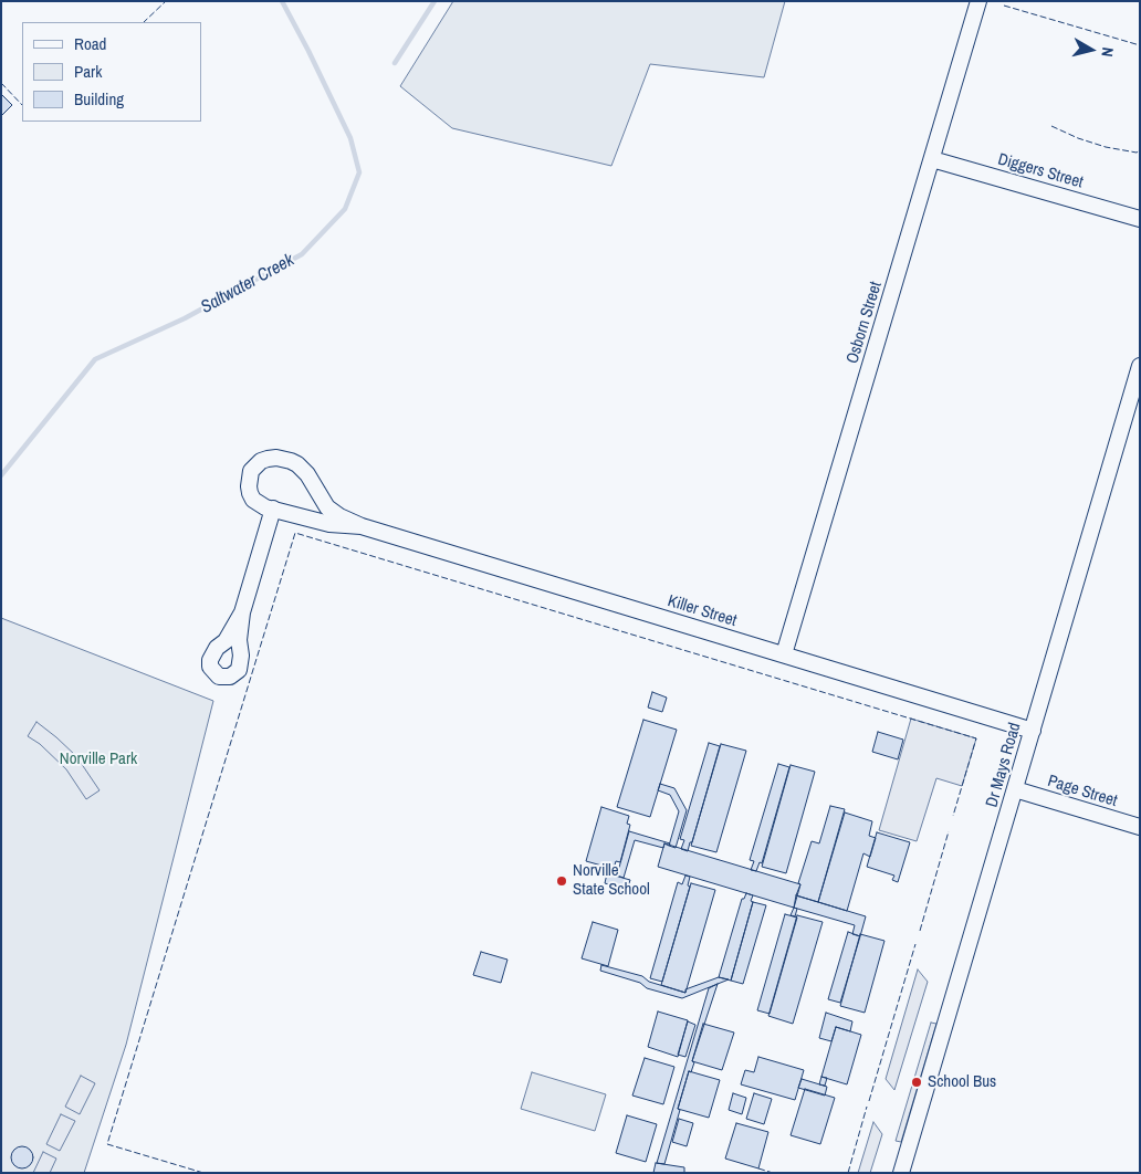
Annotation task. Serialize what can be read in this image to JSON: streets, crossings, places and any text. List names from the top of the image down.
{
  "streets": {
    "street": [
      "Diggers Street",
      "Osborn Street",
      "Killer Street",
      "Dr Mays Road",
      "Page Street"
    ]
  },
  "crossings": [
    ["Diggers Street", "Osborn Street"],
    ["Osborn Street", "Killer Street"],
    ["Killer Street", "Dr Mays Road"],
    ["Dr Mays Road", "Page Street"]
  ],
  "water": ["Saltwater Creek"],
  "parks": ["Norville Park"],
  "places": ["Norville State School", "School Bus"],
  "legend": ["Road", "Park", "Building"],
  "north": "right"
}
